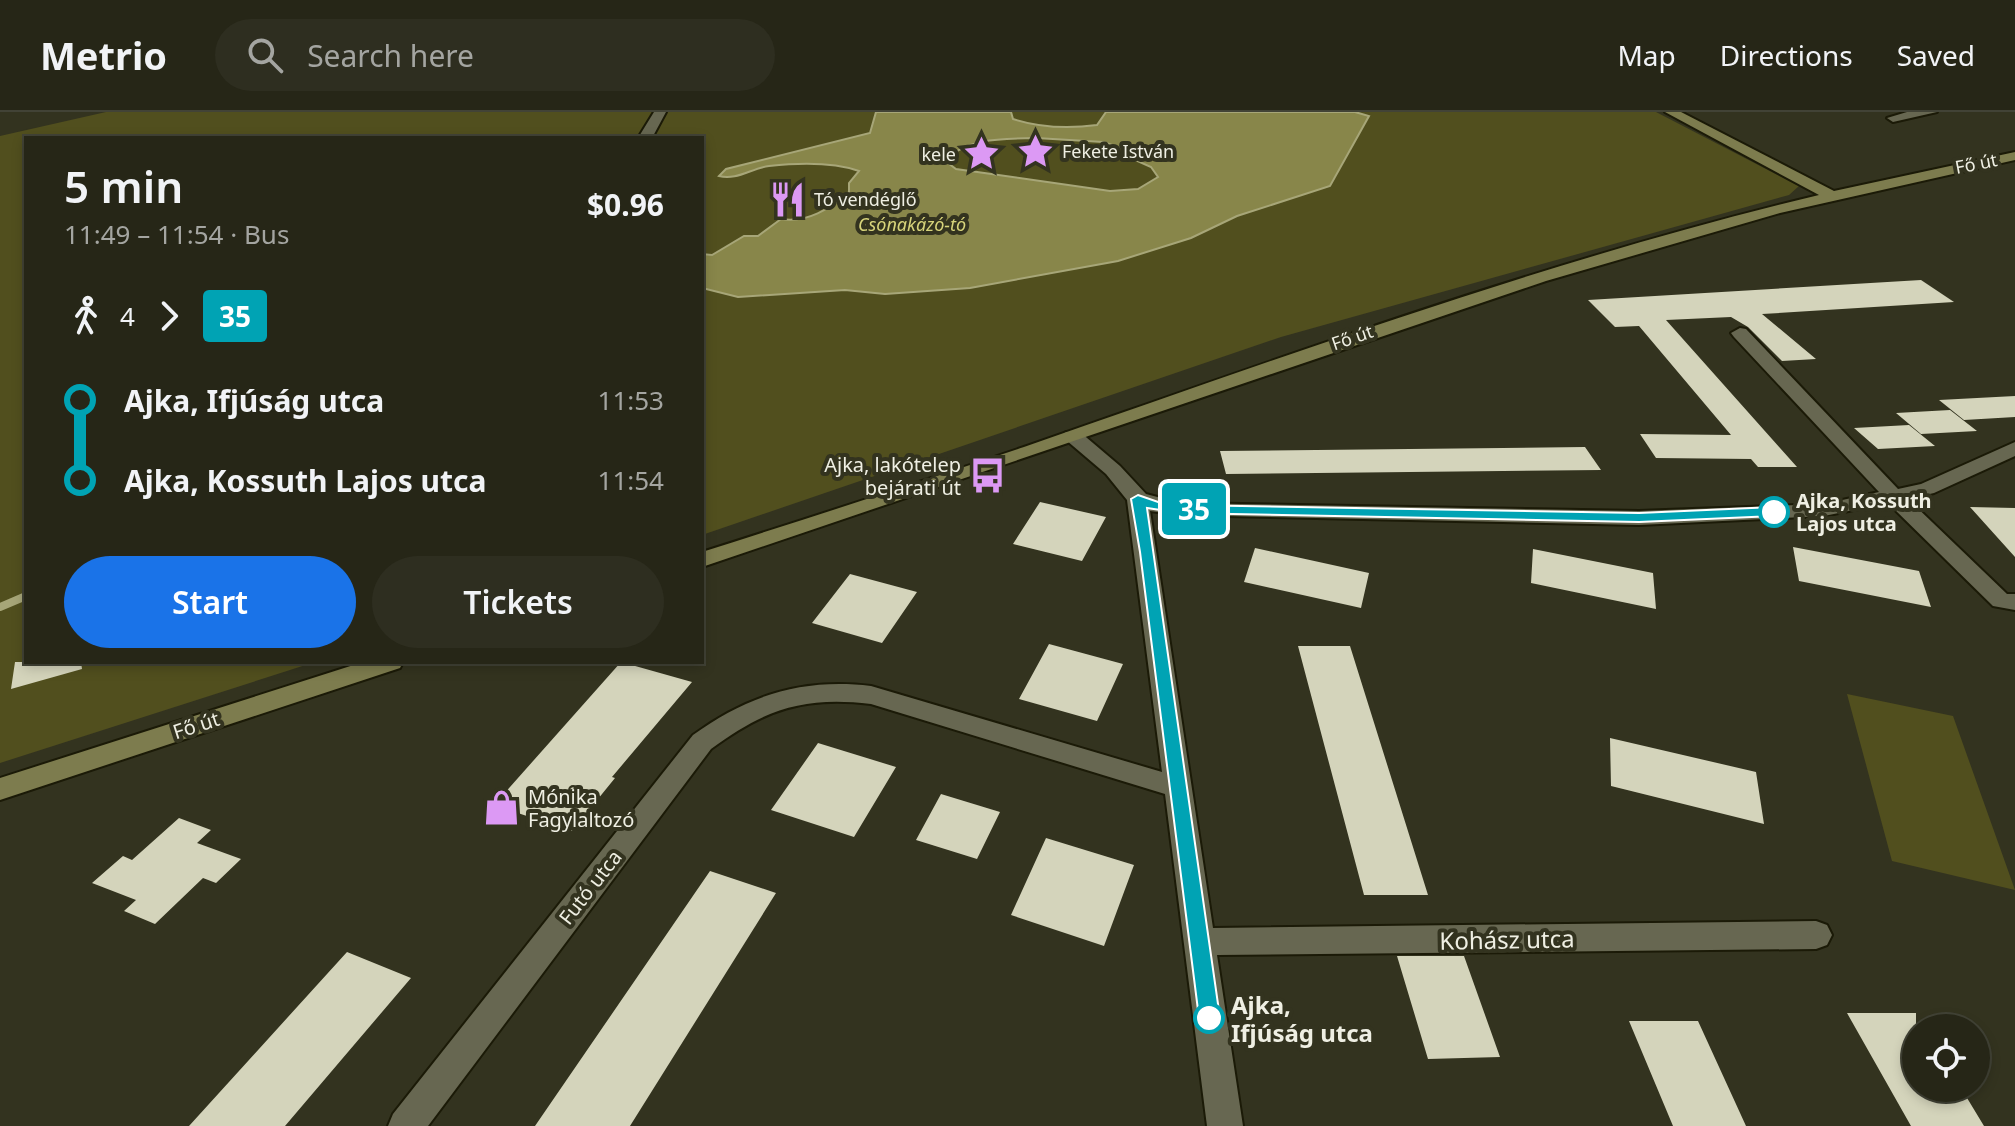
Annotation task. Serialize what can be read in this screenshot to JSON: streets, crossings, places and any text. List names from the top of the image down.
{
  "streets": {
    "main road": ["Fő út"],
    "street": ["Futó utca", "Kohász utca"]
  },
  "water": ["Csónakázó-tó"],
  "places": {
    "place": ["Fekete István", "kele"],
    "restaurant": ["Tó vendéglő"],
    "bus stop": ["Ajka, lakótelep bejárati út"],
    "other": ["Ajka, Kossuth Lajos utca", "Ajka, Ifjúság utca"],
    "shop": ["Mónika Fagylaltozó"]
  },
  "lines": ["bus line 35"],
  "page": {
    "header": "Metrio",
    "search": "Search here",
    "nav": ["Map", "Directions", "Saved"],
    "on_map": "35",
    "heading": ["5 min", "11:49 – 11:54 · Bus", "$0.96"],
    "legs": ["4", "35"],
    "list": [
      {
        "name": "Ajka, Ifjúság utca",
        "value": "11:53"
      },
      {
        "name": "Ajka, Kossuth Lajos utca",
        "value": "11:54"
      }
    ],
    "buttons": ["Start", "Tickets"]
  }
}
